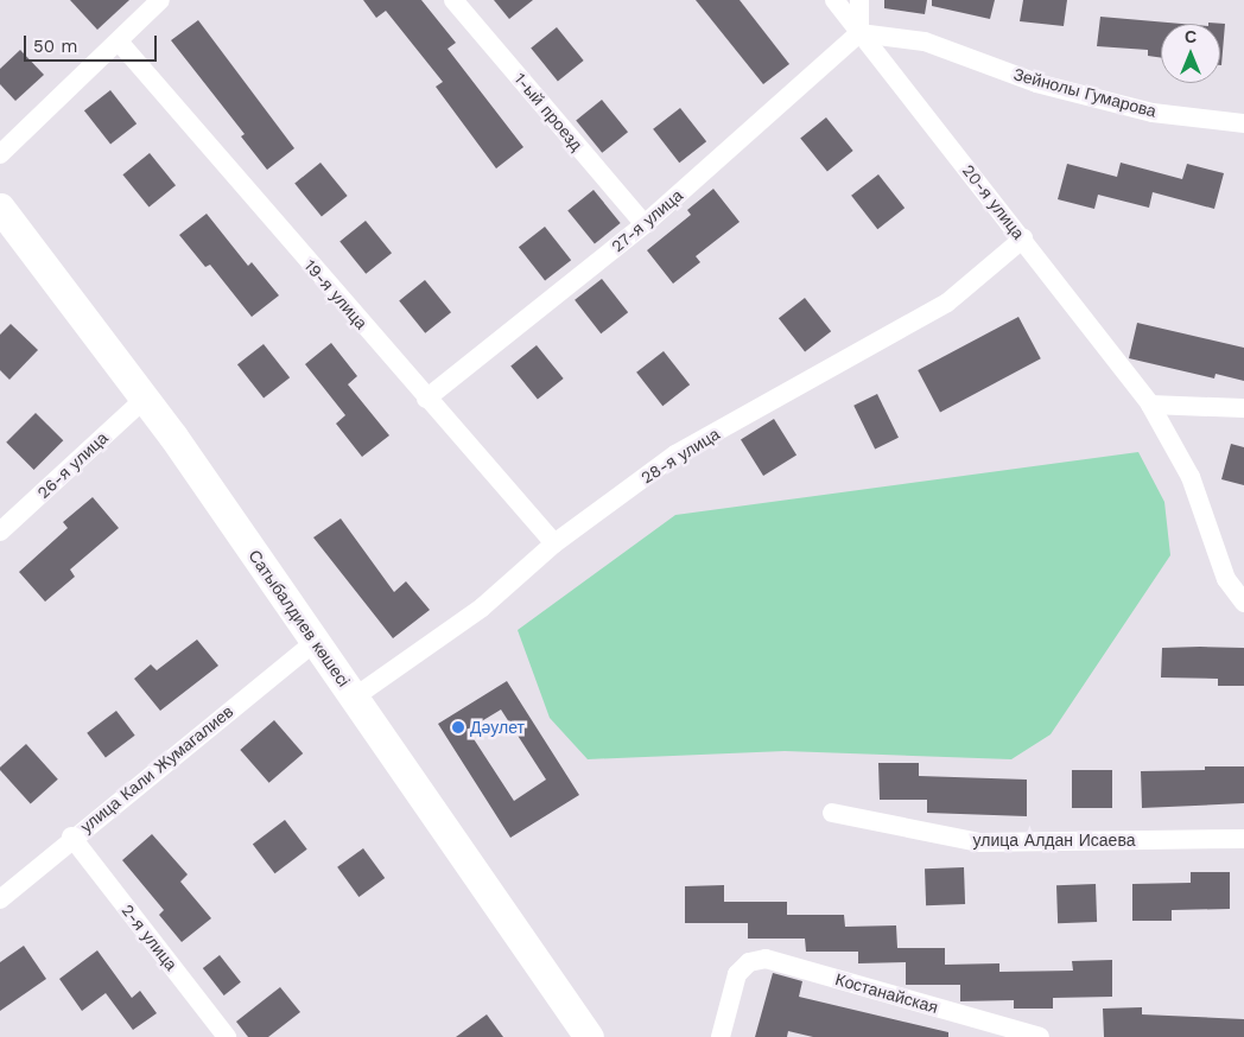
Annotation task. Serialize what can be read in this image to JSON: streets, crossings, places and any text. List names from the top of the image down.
{
  "streets": {
    "main road": ["Сатыбалдиев көшесі"],
    "street": [
      "Зейнолы Гумарова",
      "1-ый проезд",
      "20-я улица",
      "27-я улица",
      "19-я улица",
      "28-я улица",
      "26-я улица",
      "улица Кали Жумагалиев",
      "улица Алдан Исаева",
      "2-я улица",
      "Костанайская"
    ]
  },
  "crossings": [
    ["Зейнолы Гумарова", "20-я улица"],
    ["Зейнолы Гумарова", "27-я улица"],
    ["1-ый проезд", "27-я улица"],
    ["20-я улица", "27-я улица"],
    ["20-я улица", "28-я улица"],
    ["27-я улица", "19-я улица"],
    ["19-я улица", "28-я улица"],
    ["28-я улица", "Сатыбалдиев көшесі"],
    ["26-я улица", "Сатыбалдиев көшесі"],
    ["Сатыбалдиев көшесі", "улица Кали Жумагалиев"],
    ["улица Кали Жумагалиев", "2-я улица"]
  ],
  "places": ["Дәулет"],
  "scale_bar": "50 m",
  "north": "top"
}
